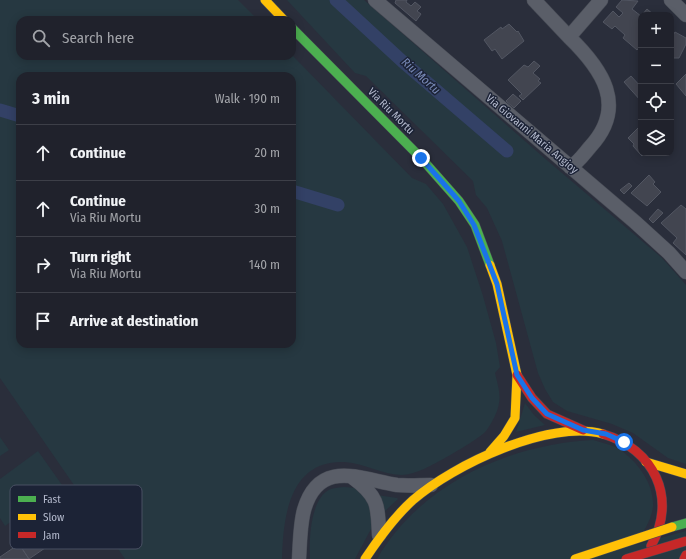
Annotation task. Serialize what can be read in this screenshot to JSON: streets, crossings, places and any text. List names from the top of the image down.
{
  "streets": {
    "main road": ["Via Riu Mortu"],
    "street": ["Via Giovanni Maria Angioy"]
  },
  "water": ["Riu Mortu"],
  "legend": ["Fast", "Slow", "Jam"],
  "page": {
    "map_buttons": ["+", "−"],
    "search": "Search here",
    "heading": ["3 min", "Walk · 190 m"],
    "list": [
      ["Continue", "20 m"],
      ["Continue", "Via Riu Mortu", "30 m"],
      ["Turn right", "Via Riu Mortu", "140 m"],
      "Arrive at destination"
    ]
  }
}
